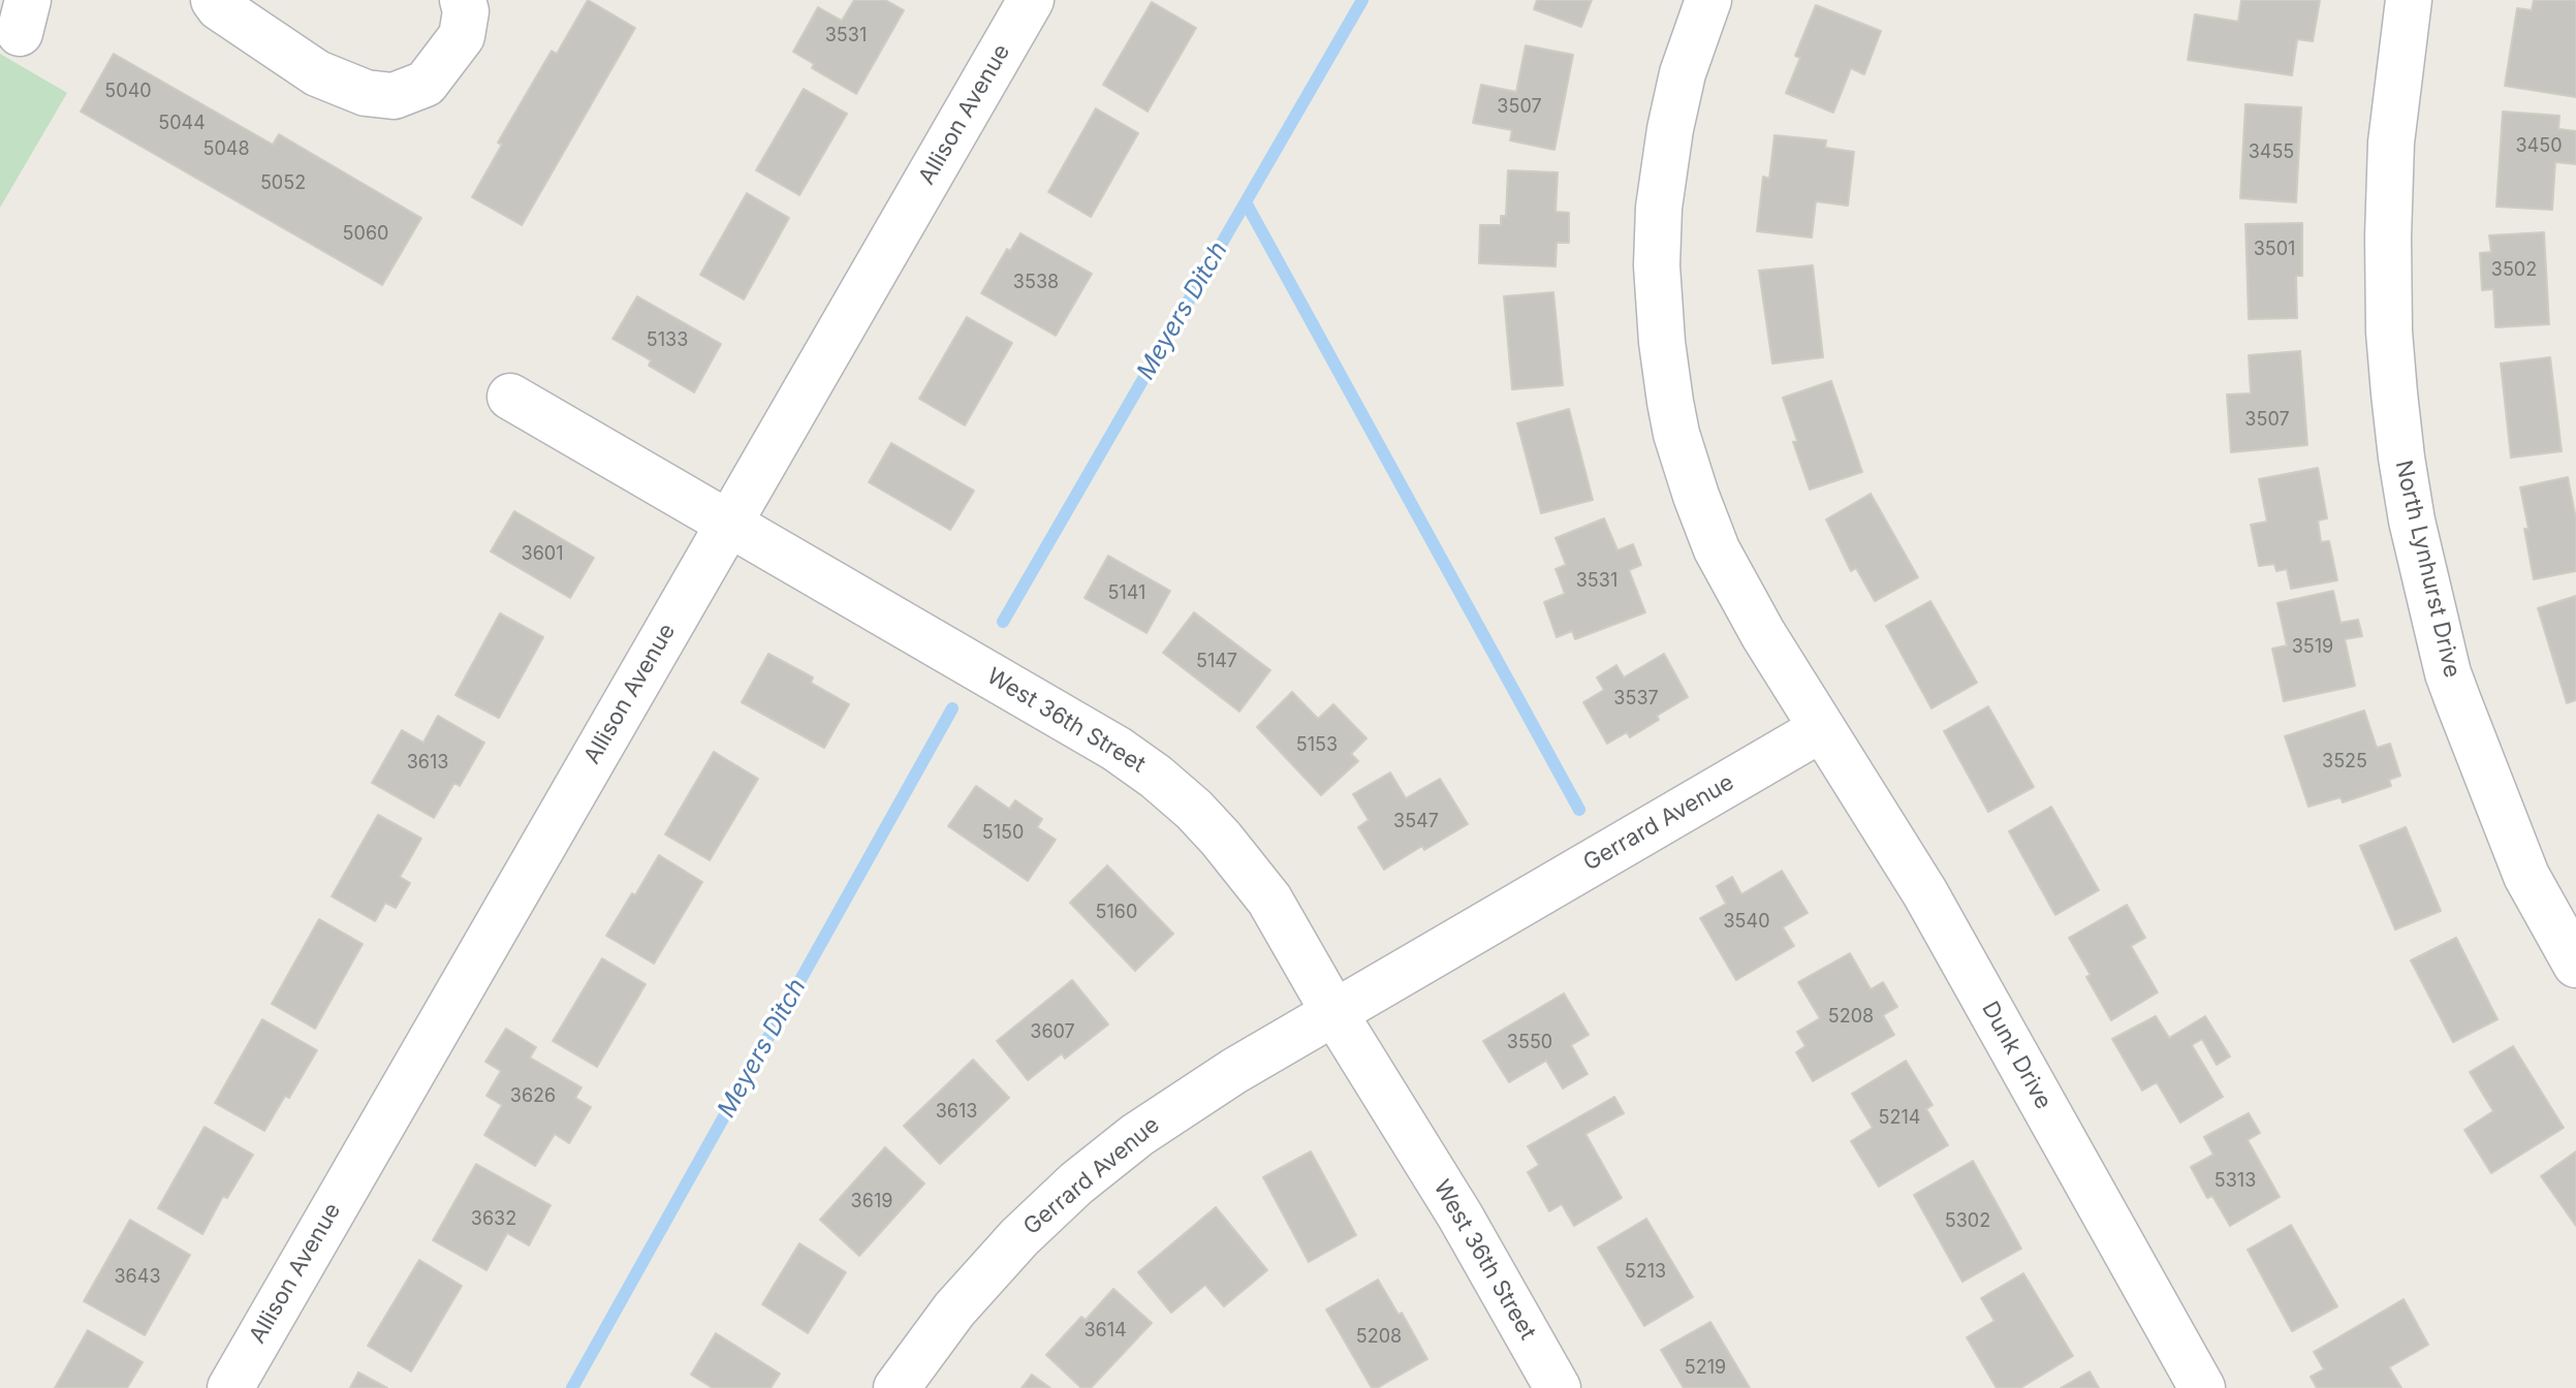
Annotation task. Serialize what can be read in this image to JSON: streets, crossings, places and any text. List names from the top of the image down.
{
  "streets": {
    "street": [
      "Allison Avenue",
      "North Lynhurst Drive",
      "West 36th Street",
      "Gerrard Avenue",
      "Dunk Drive"
    ]
  },
  "crossings": [
    ["Allison Avenue", "West 36th Street"],
    ["West 36th Street", "Gerrard Avenue"],
    ["Gerrard Avenue", "Dunk Drive"]
  ],
  "water": ["Meyers Ditch"],
  "house_numbers": [
    "3531",
    "5040",
    "3507",
    "5044",
    "3450",
    "5048",
    "3455",
    "5052",
    "5060",
    "3501",
    "3502",
    "3538",
    "5133",
    "3507",
    "3601",
    "3531",
    "5141",
    "3519",
    "5147",
    "3537",
    "5153",
    "3525",
    "3613",
    "3547",
    "5150",
    "5160",
    "3540",
    "5208",
    "3607",
    "3550",
    "3626",
    "3613",
    "5214",
    "5313",
    "3619",
    "3632",
    "5302",
    "5213",
    "3643",
    "3614",
    "5208",
    "5219"
  ]
}
